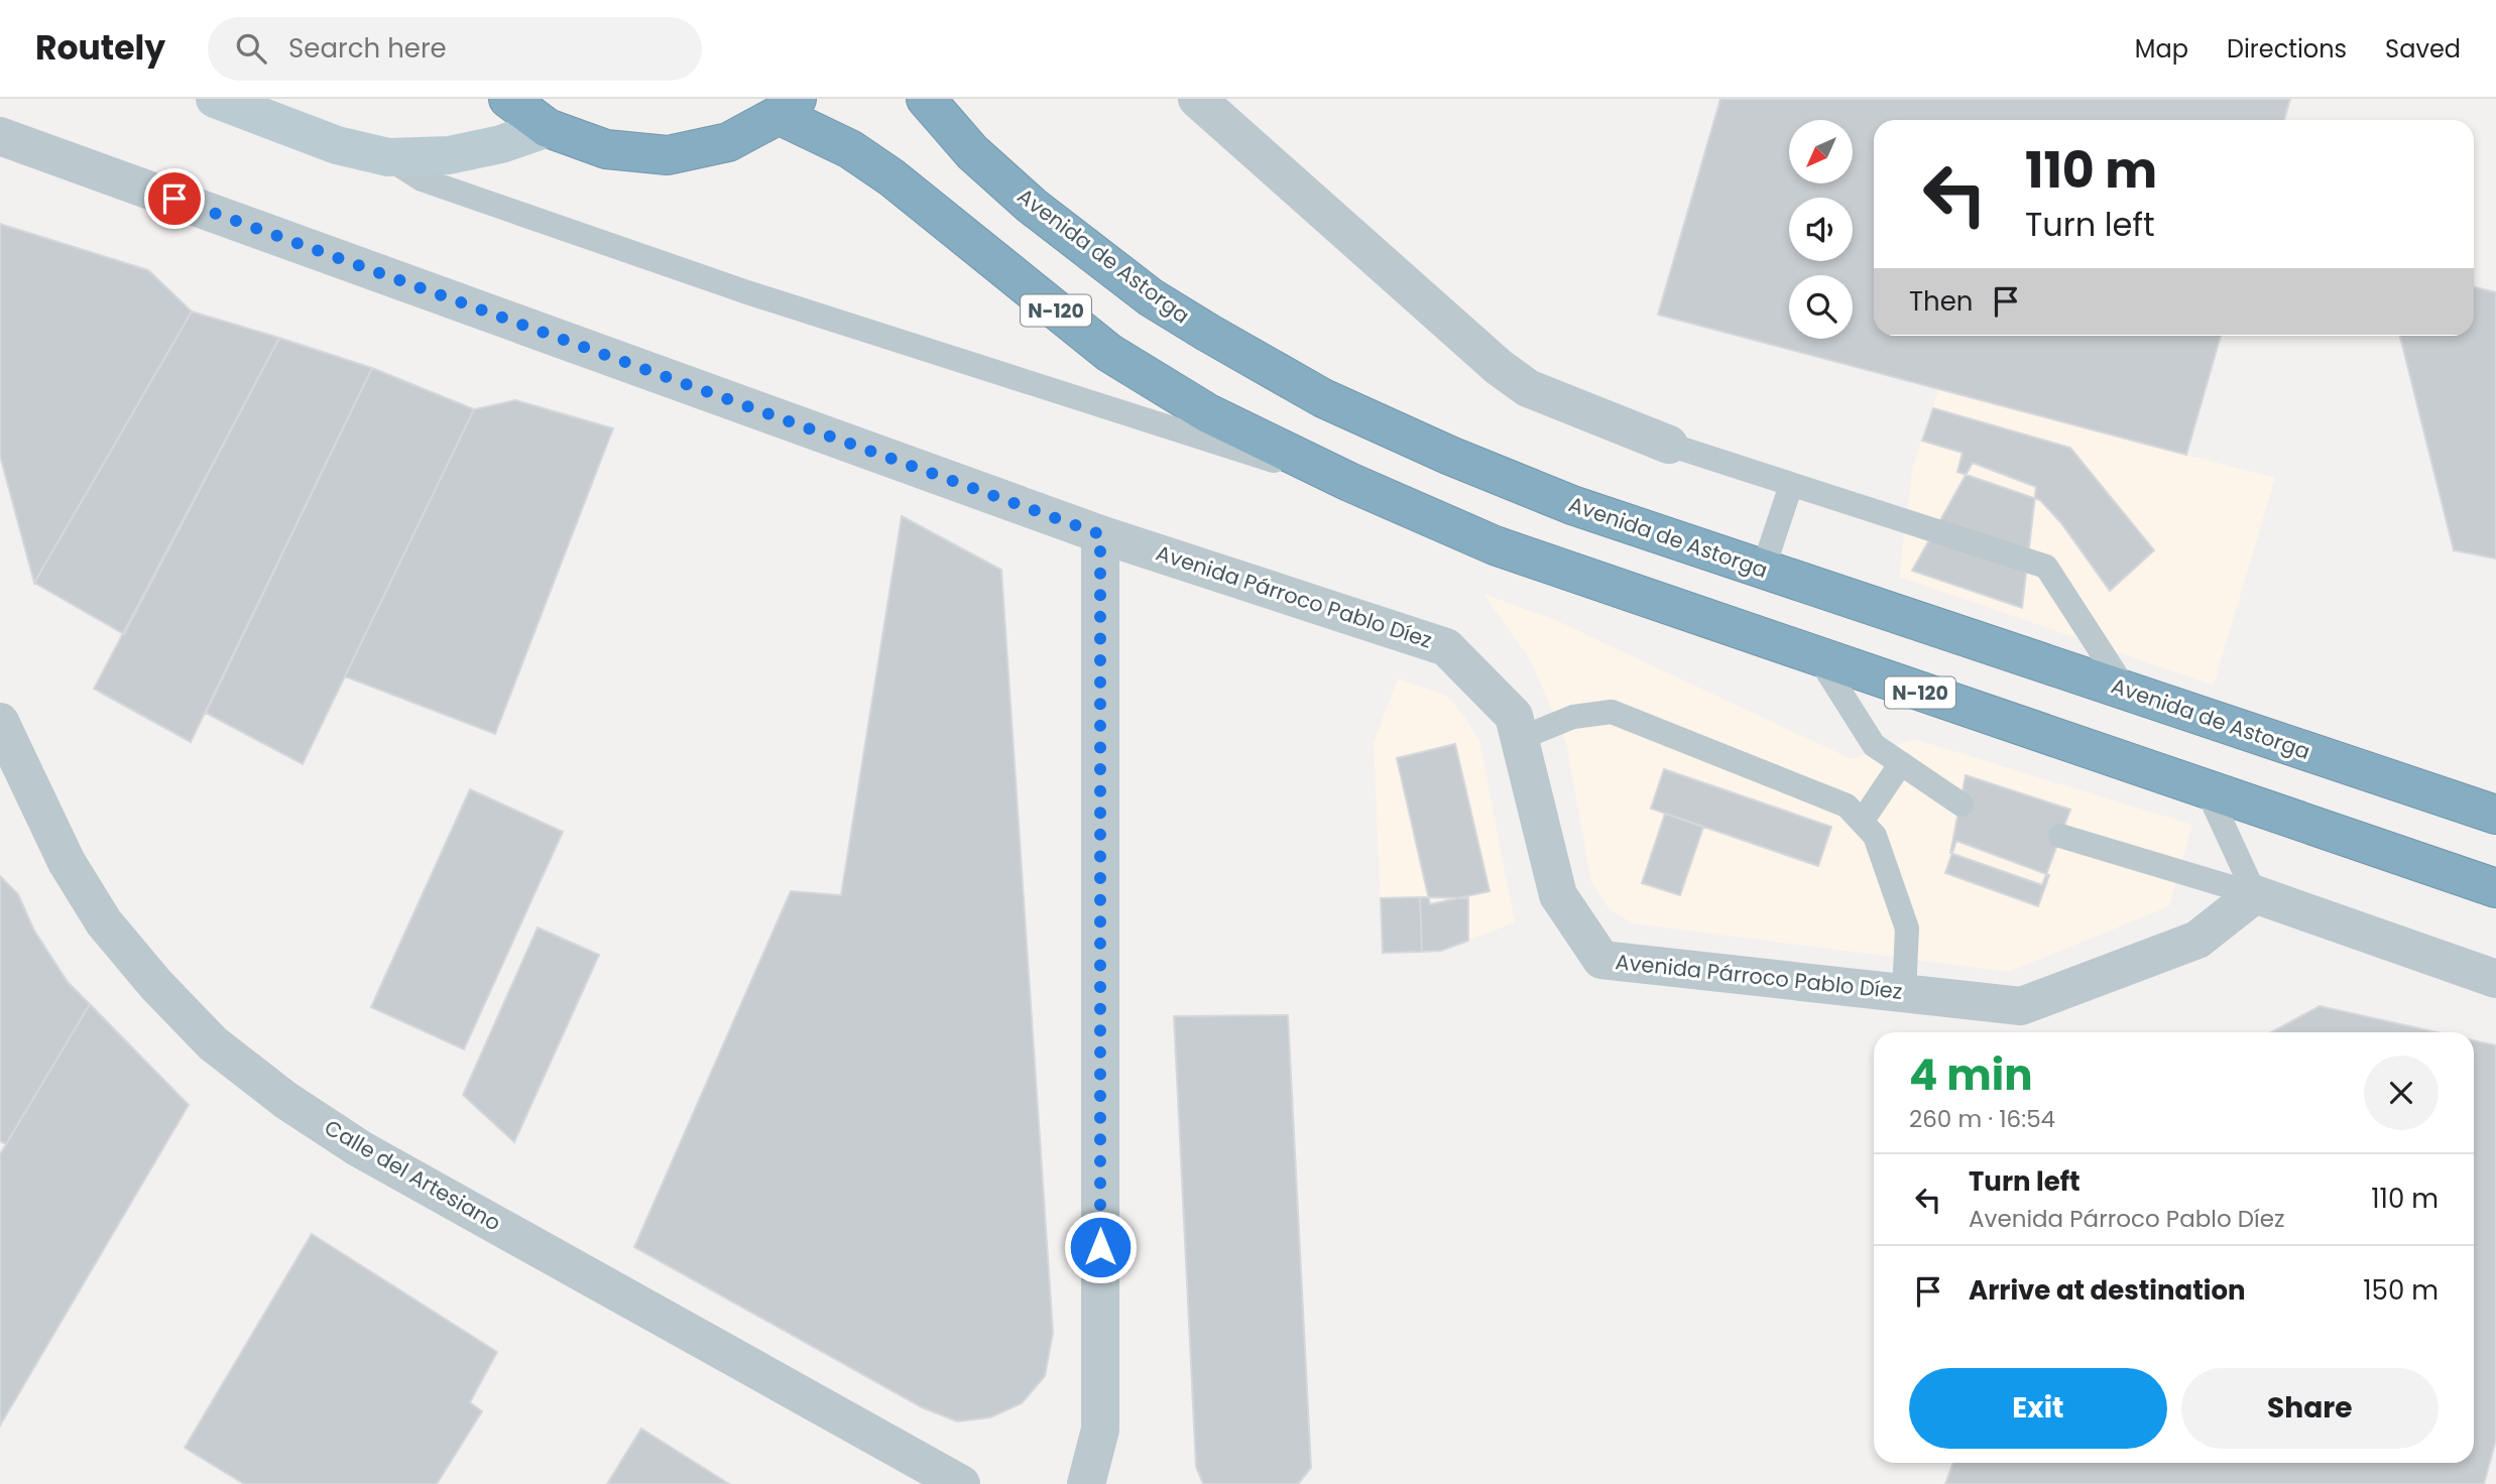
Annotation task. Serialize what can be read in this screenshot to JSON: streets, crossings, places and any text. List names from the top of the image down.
{
  "streets": {
    "highway": ["Avenida de Astorga", "N-120"],
    "street": ["Avenida Párroco Pablo Díez", "Calle del Artesiano"]
  },
  "north": "bottom left",
  "page": {
    "header": "Routely",
    "search": "Search here",
    "nav": ["Map", "Directions", "Saved"],
    "turn": ["110 m", "Turn left"],
    "then": "Then",
    "heading": ["4 min", "260 m · 16:54"],
    "list": [
      {
        "name": "Turn left",
        "note": "Avenida Párroco Pablo Díez",
        "value": "110 m"
      },
      {
        "name": "Arrive at destination",
        "value": "150 m"
      }
    ],
    "buttons": ["Exit", "Share"]
  }
}
